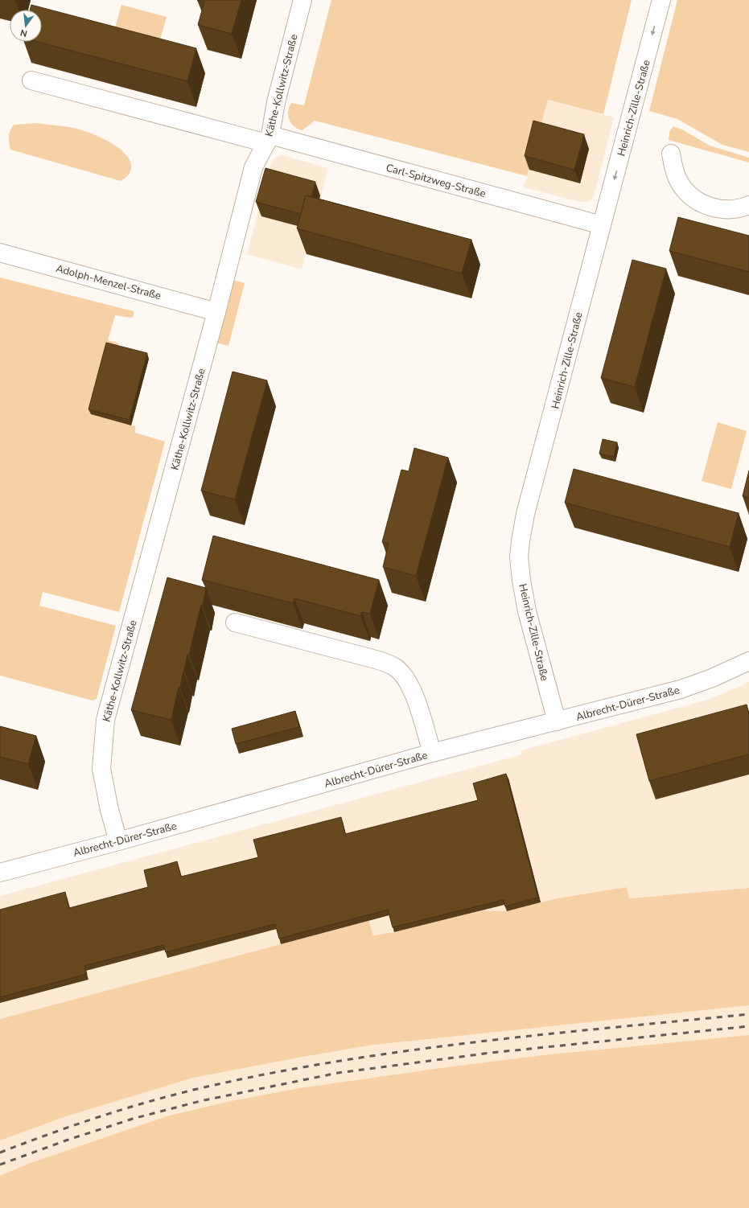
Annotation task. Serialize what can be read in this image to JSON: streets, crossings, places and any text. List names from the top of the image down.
{
  "streets": {
    "street": [
      "Käthe-Kollwitz-Straße",
      "Heinrich-Zille-Straße",
      "Carl-Spitzweg-Straße",
      "Adolph-Menzel-Straße",
      "Albrecht-Dürer-Straße"
    ]
  },
  "crossings": [
    ["Käthe-Kollwitz-Straße", "Carl-Spitzweg-Straße"],
    ["Käthe-Kollwitz-Straße", "Adolph-Menzel-Straße"],
    ["Käthe-Kollwitz-Straße", "Albrecht-Dürer-Straße"],
    ["Heinrich-Zille-Straße", "Carl-Spitzweg-Straße"],
    ["Heinrich-Zille-Straße", "Albrecht-Dürer-Straße"]
  ],
  "north": "bottom"
}
